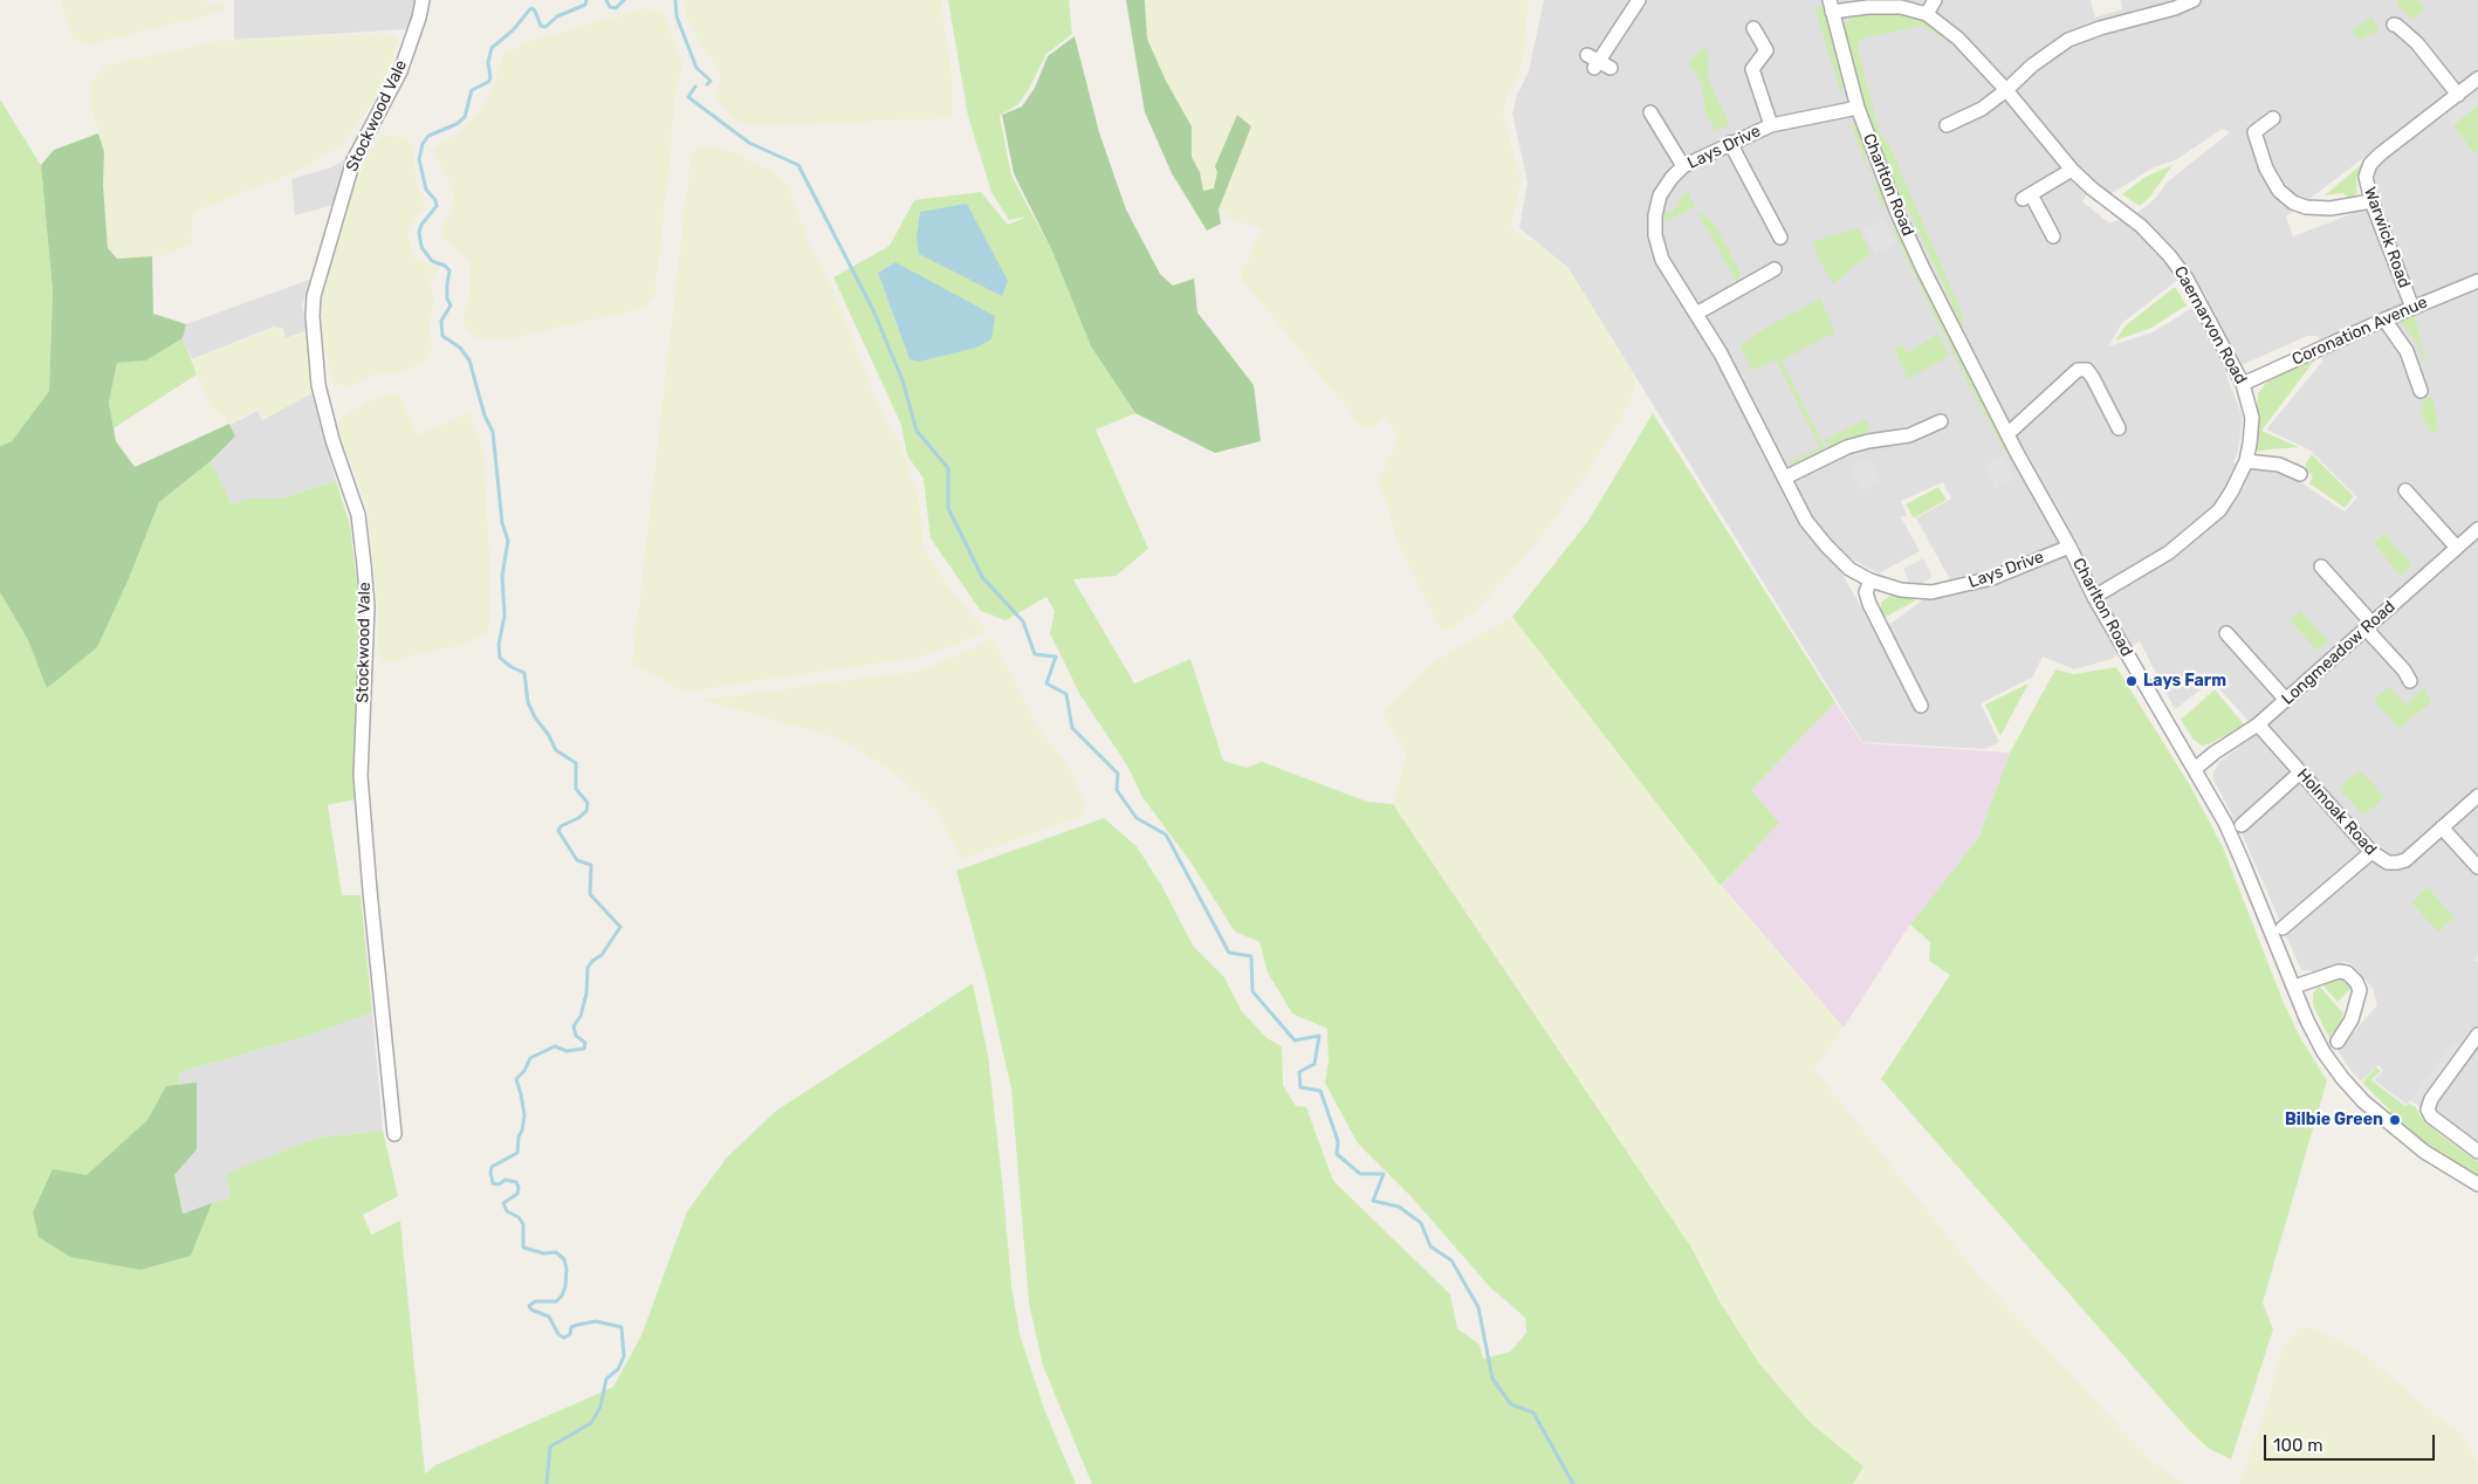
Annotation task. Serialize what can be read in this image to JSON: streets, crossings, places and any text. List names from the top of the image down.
{
  "streets": {
    "street": [
      "Stockwood Vale",
      "Lays Drive",
      "Charlton Road",
      "Warwick Road",
      "Caernarvon Road",
      "Coronation Avenue",
      "Longmeadow Road",
      "Holmoak Road"
    ]
  },
  "crossings": [
    ["Lays Drive", "Charlton Road"],
    ["Charlton Road", "Caernarvon Road"],
    ["Charlton Road", "Longmeadow Road"],
    ["Warwick Road", "Coronation Avenue"],
    ["Caernarvon Road", "Coronation Avenue"],
    ["Longmeadow Road", "Holmoak Road"]
  ],
  "places": ["Lays Farm", "Bilbie Green"],
  "scale_bar": "100 m"
}
